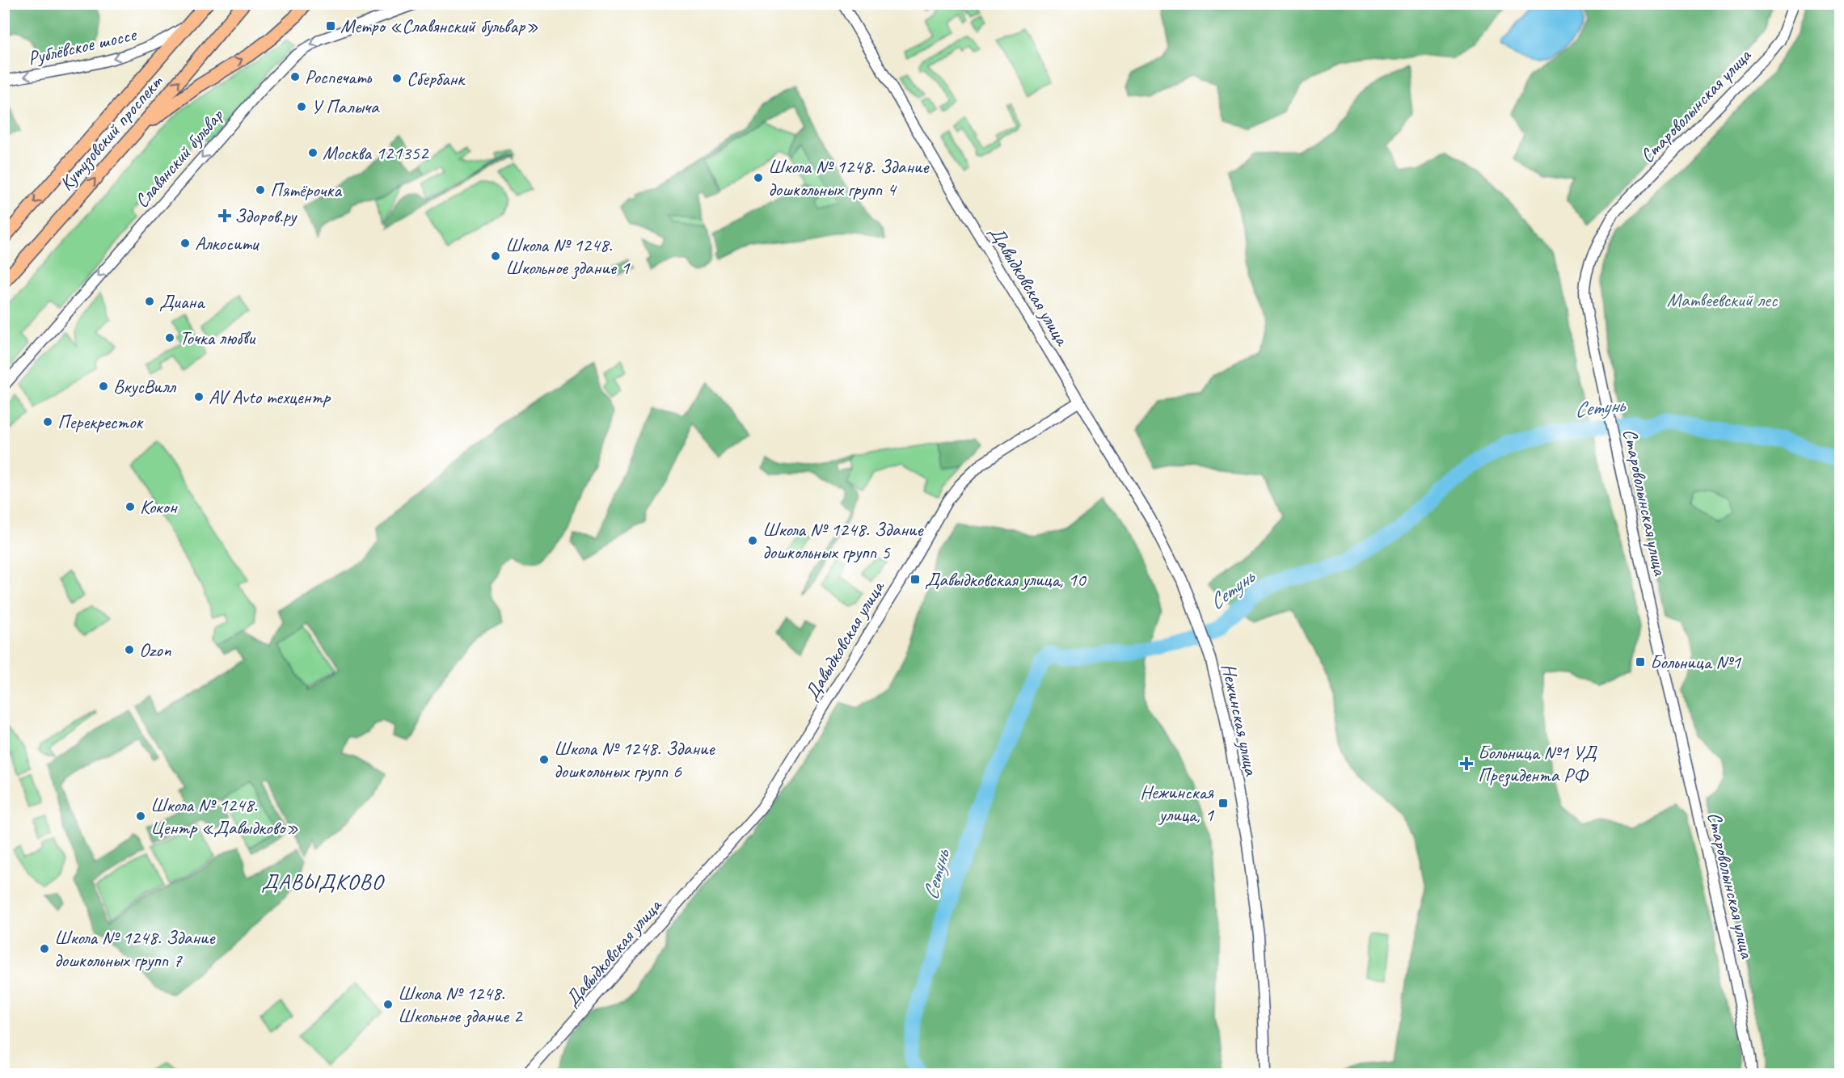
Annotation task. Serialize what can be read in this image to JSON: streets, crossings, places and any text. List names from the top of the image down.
{
  "streets": {
    "main road": ["Кутузовский проспект"],
    "street": [
      "Рублёвское шоссе",
      "Староволынская улица",
      "Славянский бульвар",
      "Давыдковская улица",
      "Нежинская улица"
    ]
  },
  "crossings": [
    ["Рублёвское шоссе", "Кутузовский проспект"],
    ["Давыдковская улица", "Нежинская улица"]
  ],
  "one_way": ["Рублёвское шоссе", "Славянский бульвар"],
  "districts": ["ДАВЫДКОВО"],
  "water": ["Сетунь"],
  "parks": ["Матвеевский лес"],
  "places": {
    "transit": [
      "Метро «Славянский бульвар»",
      "Давыдковская улица, 10",
      "Больница №1",
      "Нежинская улица, 1"
    ],
    "other": [
      "Роспечать",
      "Сбербанк",
      "У Палыча",
      "Москва 121352",
      "Школа № 1248. Здание дошкольных групп 4",
      "Пятёрочка",
      "Алкосити",
      "Школа № 1248. Школьное здание 1",
      "Диана",
      "Точка любви",
      "ВкусВилл",
      "AV Avto техцентр",
      "Перекресток",
      "Кокон",
      "Школа № 1248. Здание дошкольных групп 5",
      "Ozon",
      "Школа № 1248. Здание дошкольных групп 6",
      "Школа № 1248. Центр «Давыдково»",
      "Школа № 1248. Здание дошкольных групп 7",
      "Школа № 1248. Школьное здание 2"
    ],
    "health": ["Здоров.ру", "Больница №1 УД Президента РФ"]
  }
}
